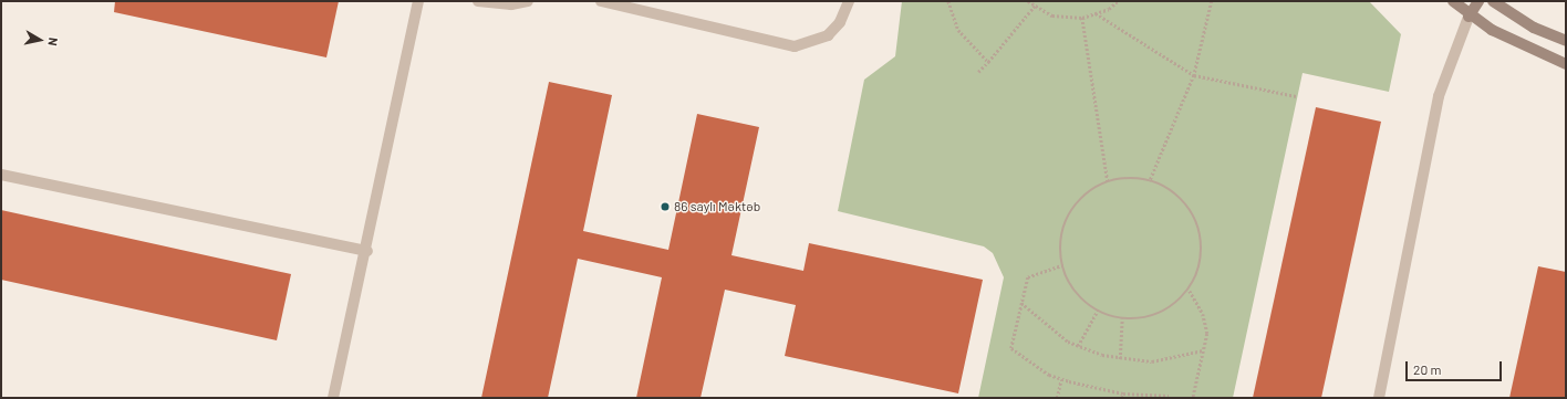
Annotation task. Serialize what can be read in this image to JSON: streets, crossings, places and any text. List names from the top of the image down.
{
  "places": ["86 saylı Məktəb"],
  "scale_bar": "20 m",
  "north": "right"
}
